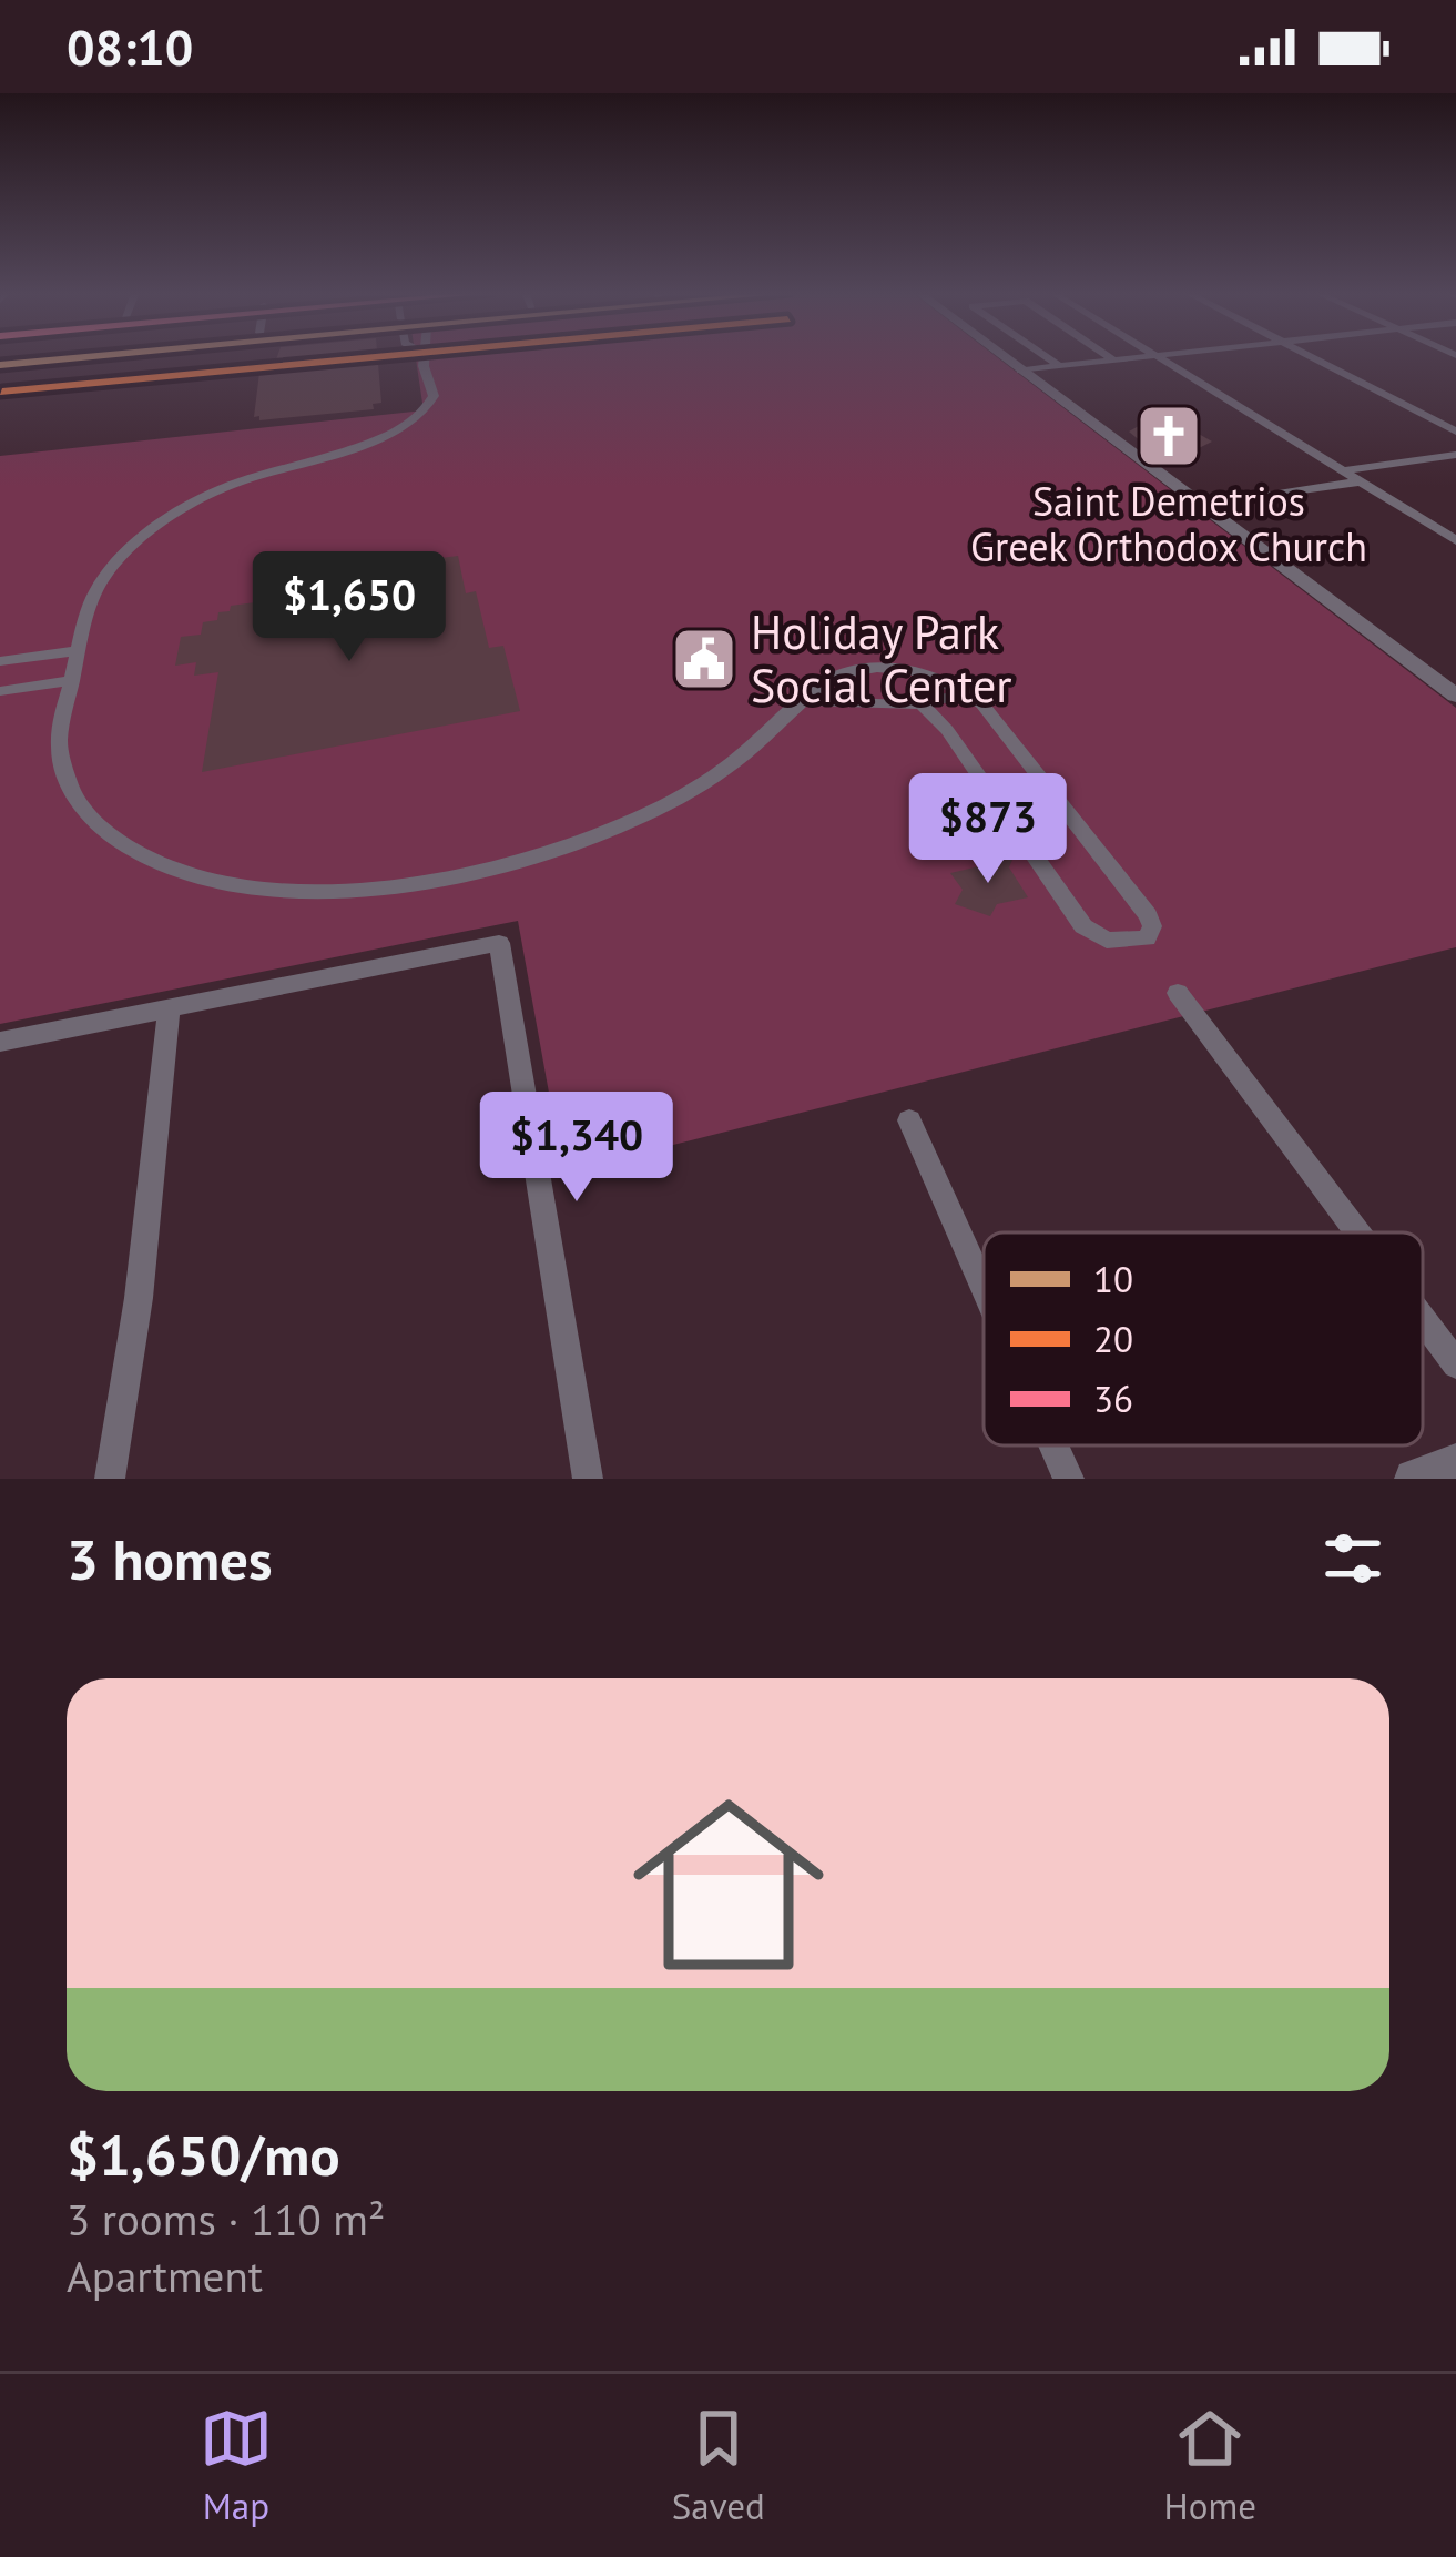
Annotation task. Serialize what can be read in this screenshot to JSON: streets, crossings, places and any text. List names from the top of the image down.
{
  "places": {
    "church": ["Saint Demetrios Greek Orthodox Church"],
    "public building": ["Holiday Park Social Center"]
  },
  "lines": ["transit line 10", "transit line 20"],
  "legend": ["10", "20", "36"],
  "page": {
    "status": "08:10",
    "price": ["$1,650", "$873", "$1,340"],
    "heading": "3 homes",
    "list": [
      {
        "name": "$1,650/mo",
        "note": "3 rooms · 110 m² · Apartment"
      }
    ],
    "tabs": ["Map", "Saved", "Home"]
  }
}
